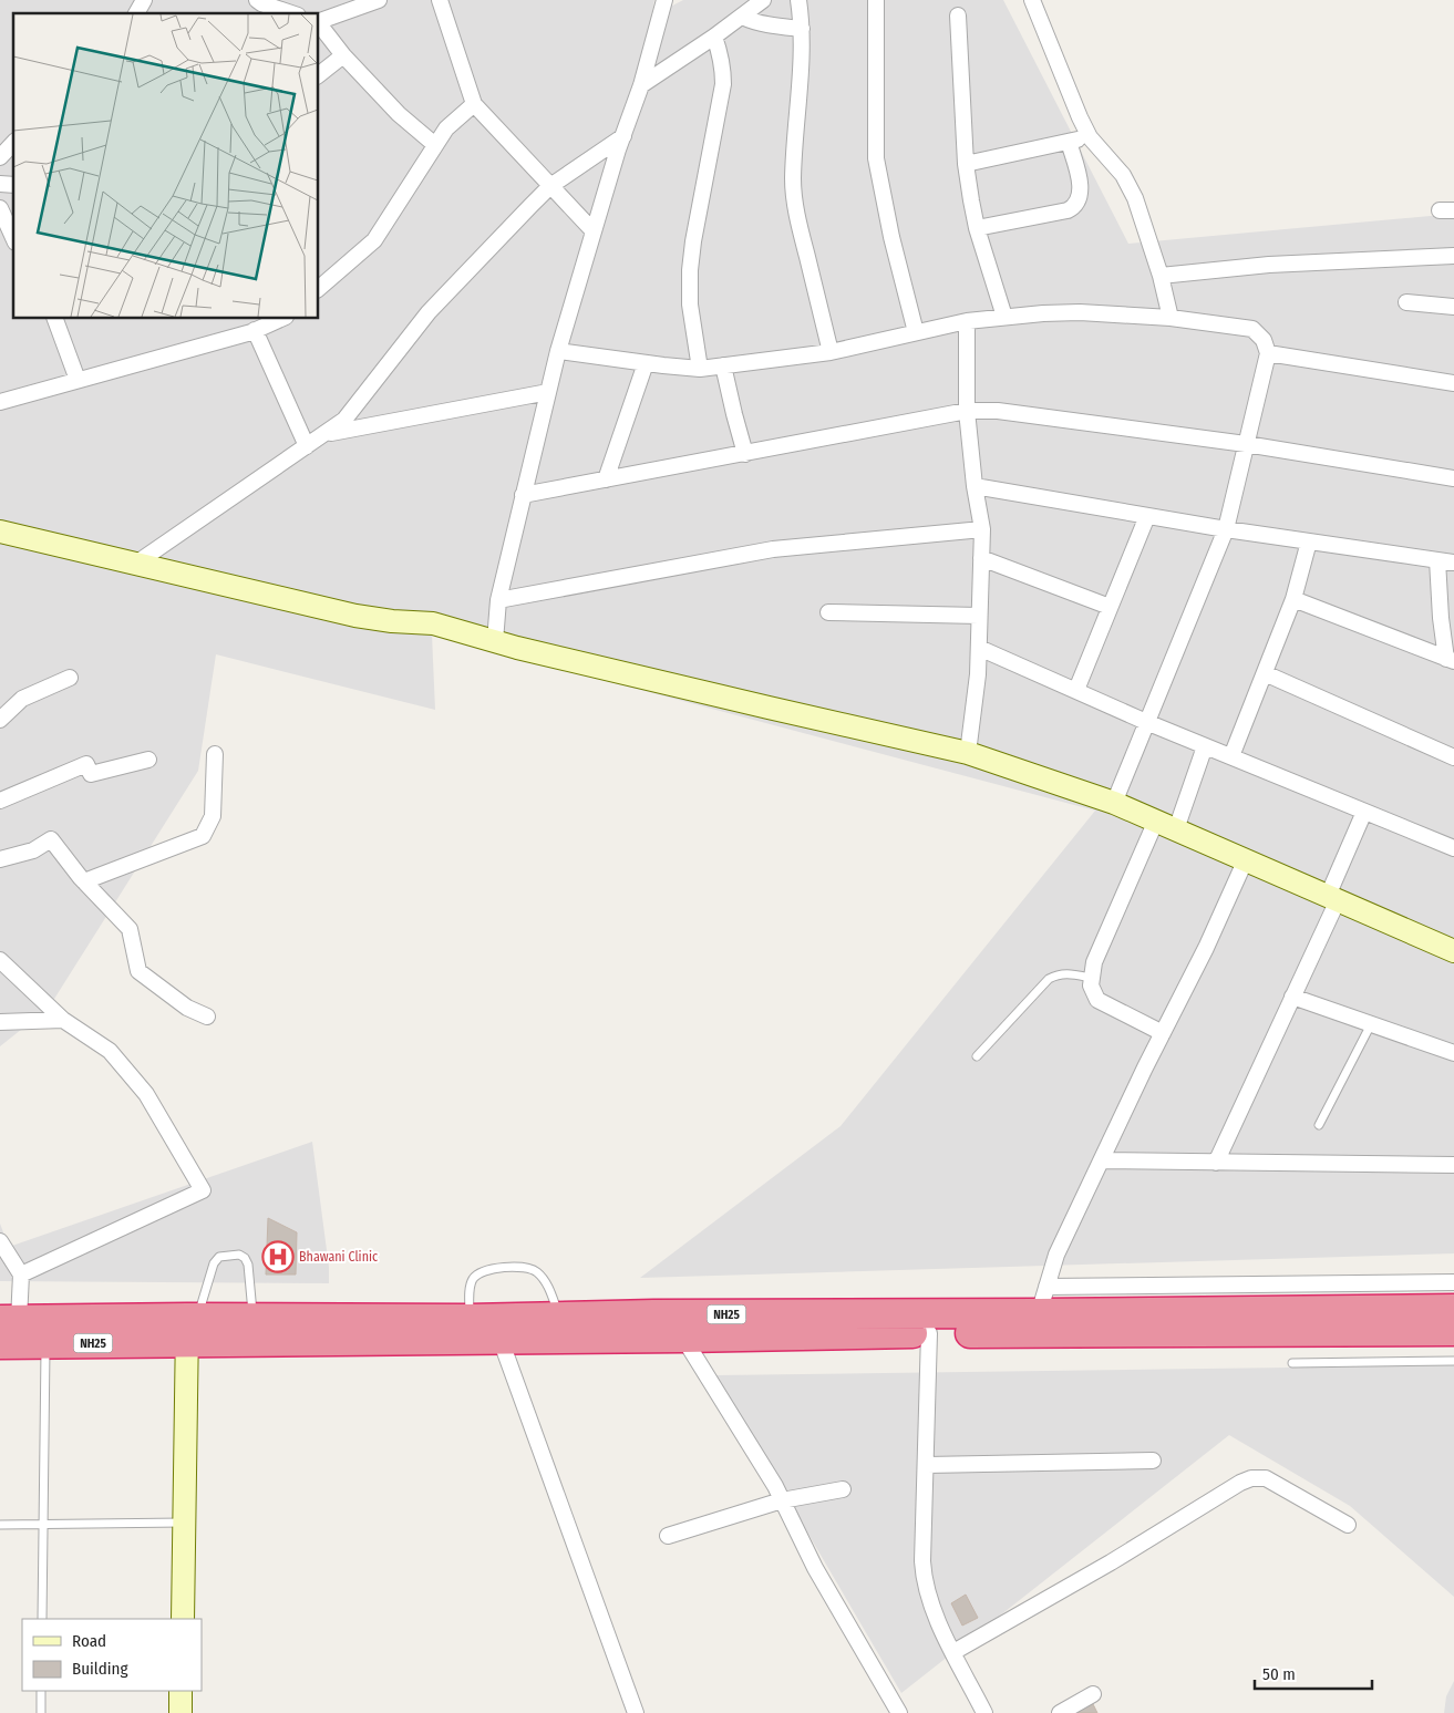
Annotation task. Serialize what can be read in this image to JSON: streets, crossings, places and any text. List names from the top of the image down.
{
  "streets": {
    "highway": ["NH25"]
  },
  "places": {
    "hospital": ["Bhawani Clinic"]
  },
  "legend": ["Road", "Building"],
  "scale_bar": "50 m"
}
